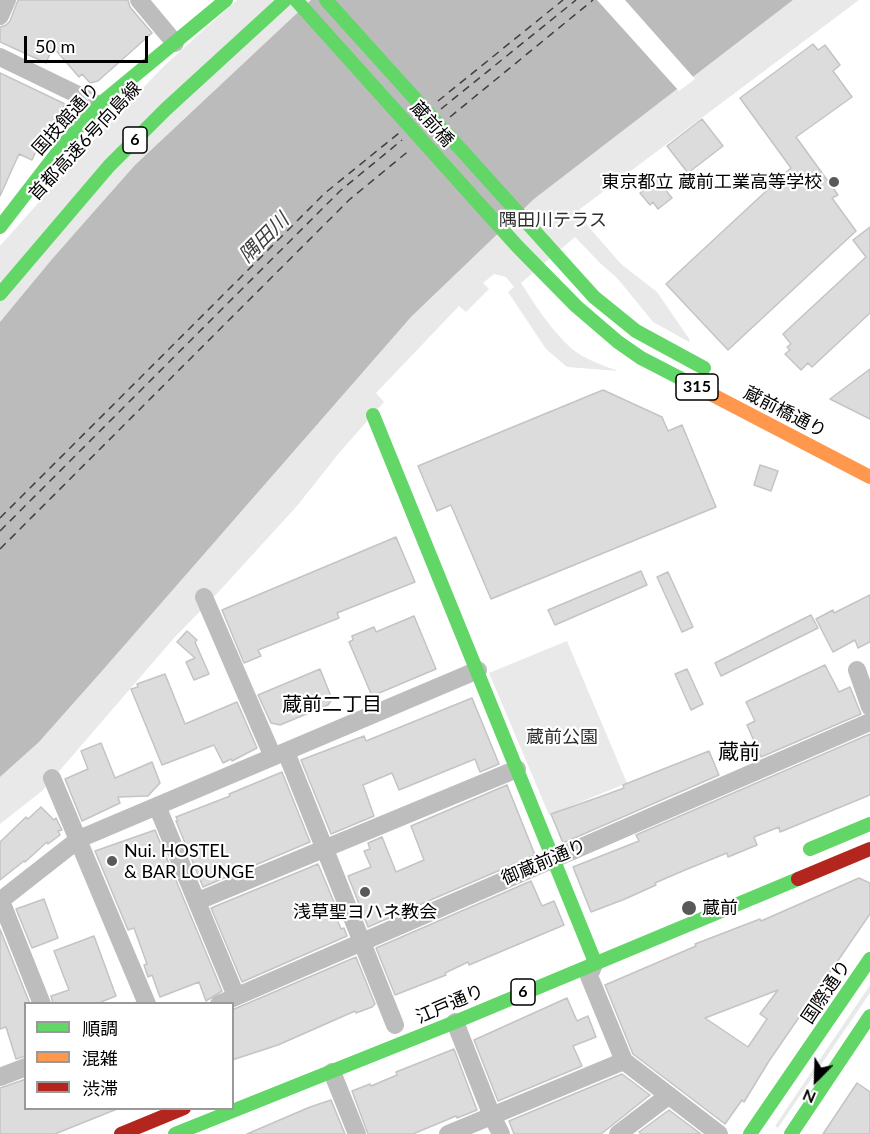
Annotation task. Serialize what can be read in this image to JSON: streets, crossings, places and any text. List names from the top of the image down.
{
  "streets": {
    "main road": [
      "国技館通り",
      "蔵前橋",
      "6",
      "首都高速6号向島線",
      "315",
      "蔵前橋通り",
      "国際通り",
      "江戸通り"
    ],
    "street": ["御蔵前通り"]
  },
  "crossings": [
    ["蔵前橋", "蔵前橋通り"]
  ],
  "districts": ["蔵前二丁目", "蔵前"],
  "water": ["隅田川"],
  "parks": ["隅田川テラス", "蔵前公園"],
  "places": [
    "東京都立 蔵前工業高等学校",
    "Nui. HOSTEL & BAR LOUNGE",
    "浅草聖ヨハネ教会",
    "蔵前"
  ],
  "legend": ["順調", "混雑", "渋滞"],
  "scale_bar": "50 m",
  "north": "bottom left"
}
